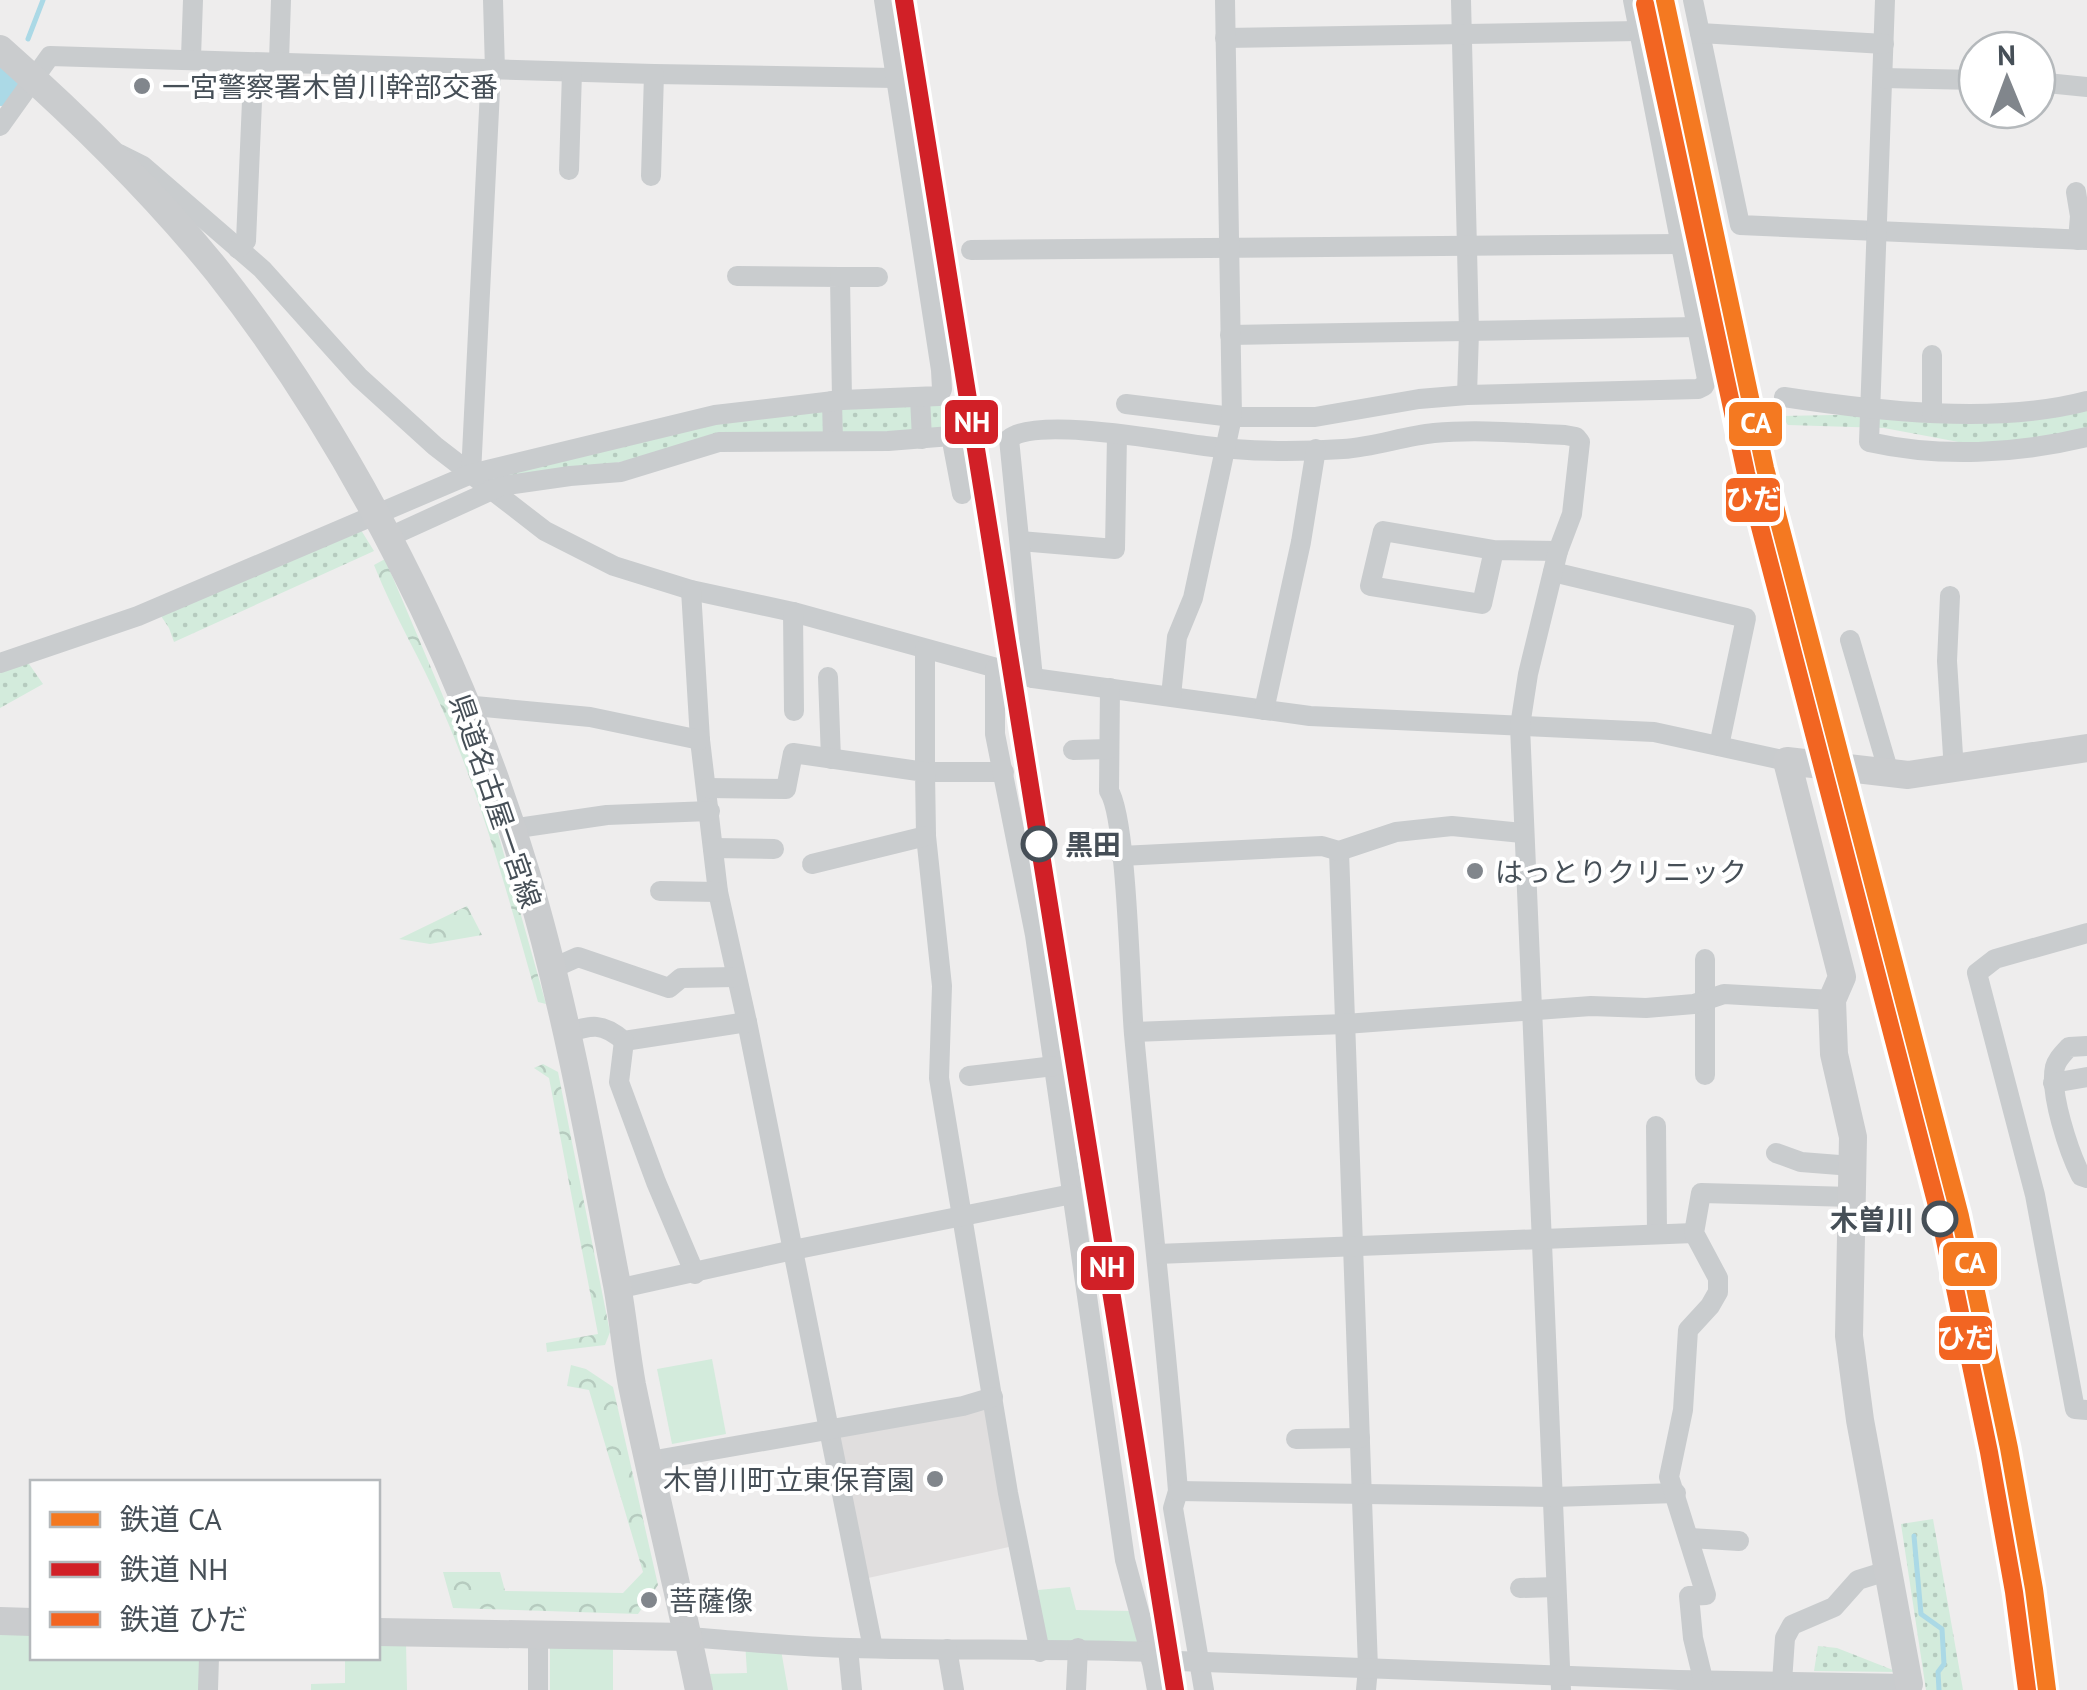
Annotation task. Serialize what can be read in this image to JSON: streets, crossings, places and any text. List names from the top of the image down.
{
  "streets": {
    "main road": ["県道名古屋一宮線"]
  },
  "places": [
    "一宮警察署木曽川幹部交番",
    "黒田",
    "はっとりクリニック",
    "木曽川",
    "木曽川町立東保育園",
    "菩薩像"
  ],
  "lines": ["rail line CA", "rail line NH", "rail line ひだ"],
  "legend": ["鉄道 CA", "鉄道 NH", "鉄道 ひだ"],
  "north": "top"
}
